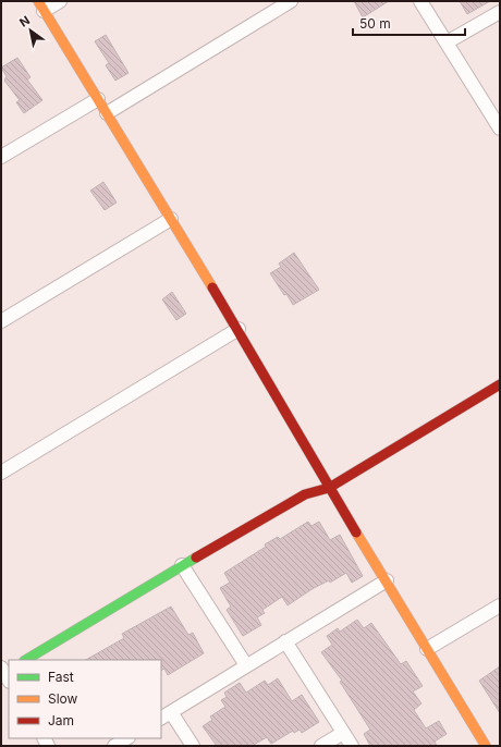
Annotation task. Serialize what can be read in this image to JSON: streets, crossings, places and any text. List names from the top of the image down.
{
  "legend": ["Fast", "Slow", "Jam"],
  "scale_bar": "50 m",
  "north": "top left"
}
